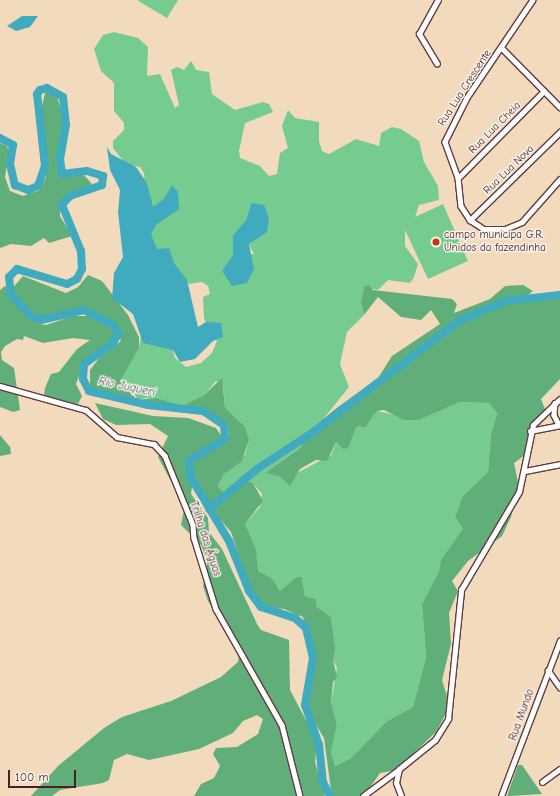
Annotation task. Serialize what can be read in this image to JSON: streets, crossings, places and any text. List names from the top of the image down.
{
  "streets": {
    "street": [
      "Rua Lua Crescente",
      "Rua Lua Cheia",
      "Rua Lua Nova",
      "Trilha das Águas",
      "Rua Mundo"
    ]
  },
  "crossings": [
    ["Rua Lua Crescente", "Rua Lua Cheia"],
    ["Rua Lua Crescente", "Rua Lua Nova"]
  ],
  "water": ["Rio Juqueri"],
  "places": ["campo municipa G.R. Unidos da fazendinha"],
  "scale_bar": "100 m"
}
